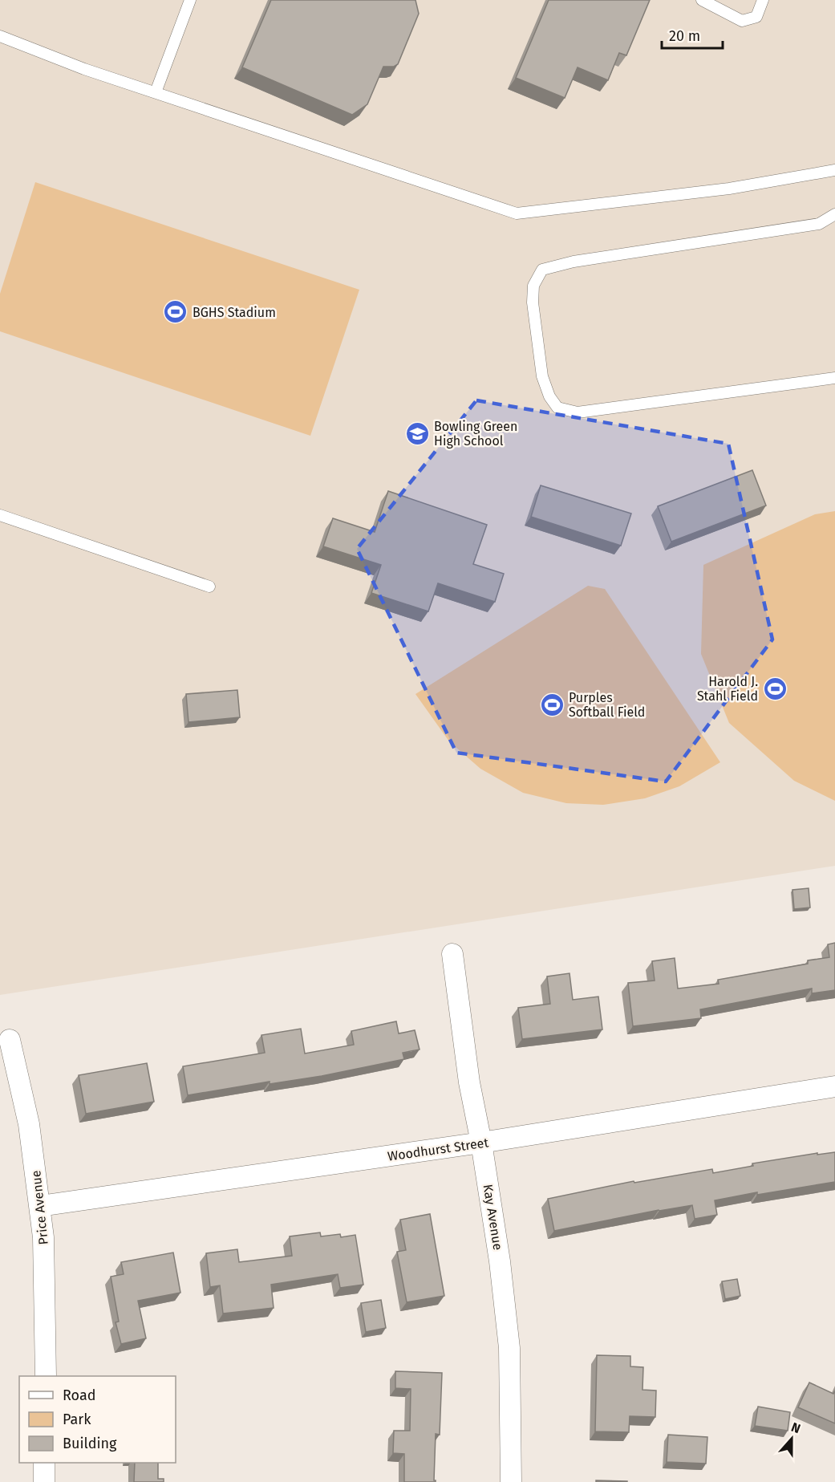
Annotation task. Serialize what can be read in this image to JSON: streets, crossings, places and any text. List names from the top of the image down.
{
  "streets": {
    "street": ["Woodhurst Street", "Price Avenue", "Kay Avenue"]
  },
  "crossings": [
    ["Woodhurst Street", "Price Avenue"],
    ["Woodhurst Street", "Kay Avenue"]
  ],
  "places": {
    "sports": ["BGHS Stadium", "Harold J. Stahl Field", "Purples Softball Field"],
    "school or university": ["Bowling Green High School"]
  },
  "legend": ["Road", "Park", "Building"],
  "scale_bar": "20 m",
  "north": "top"
}
